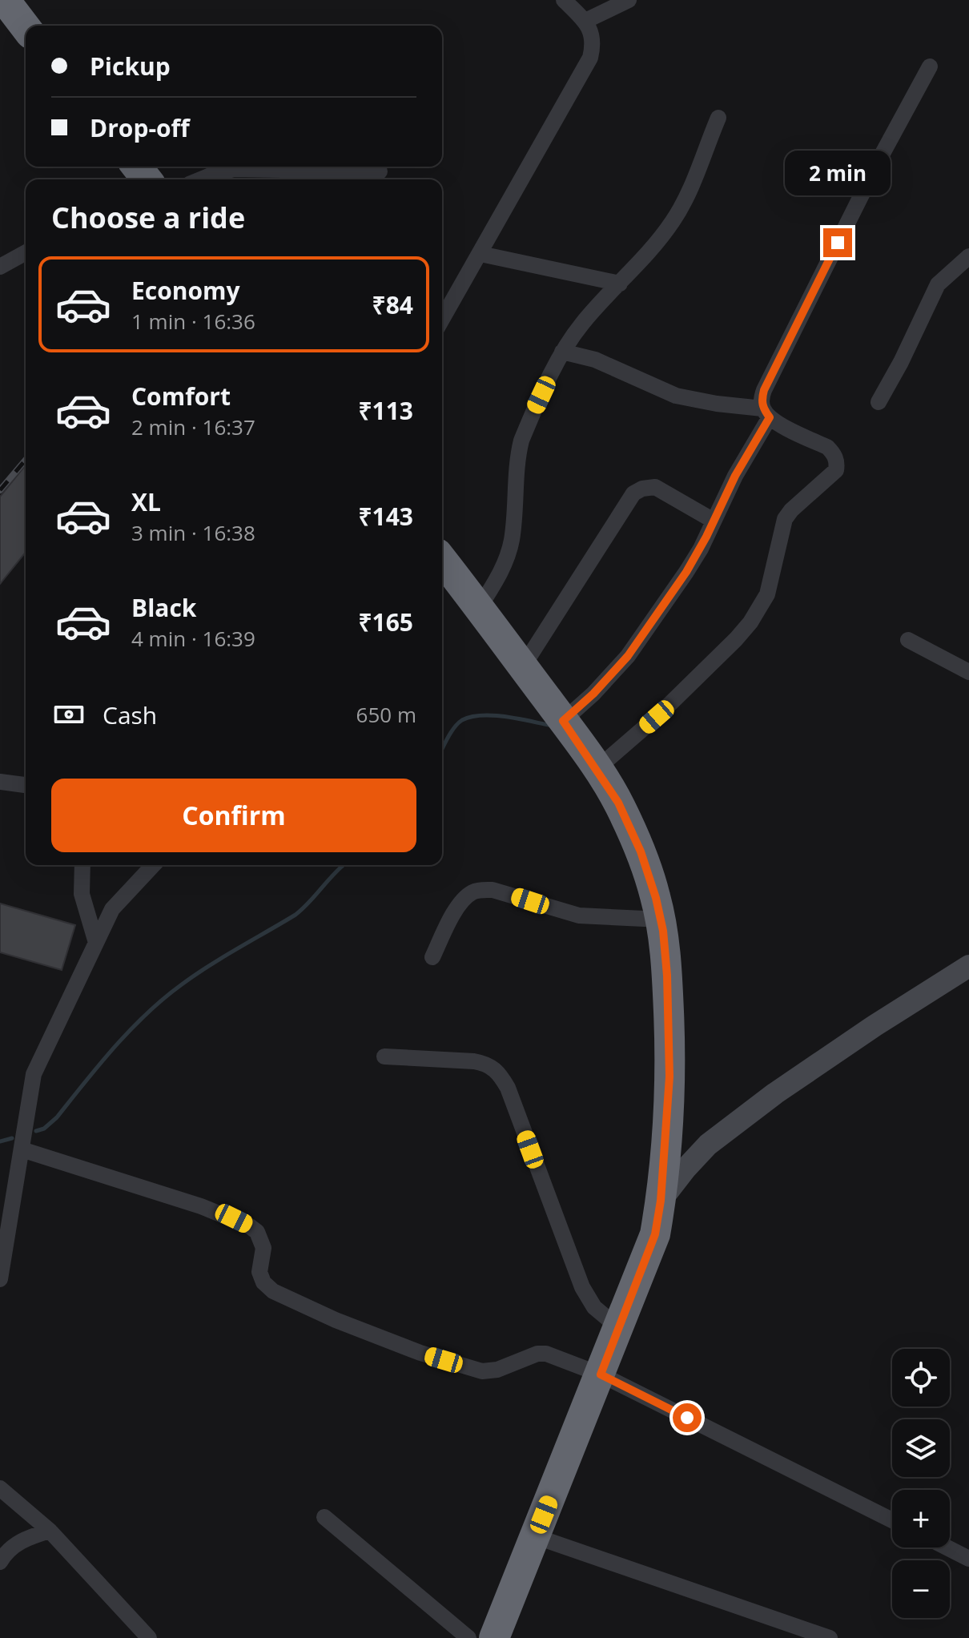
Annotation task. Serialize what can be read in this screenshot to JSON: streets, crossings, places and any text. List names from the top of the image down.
{
  "page": {
    "banner": ["Pickup", "Drop-off"],
    "bubble": "2 min",
    "heading": "Choose a ride",
    "list": [
      {
        "name": "Economy",
        "note": "1 min · 16:36",
        "value": "₹84"
      },
      {
        "name": "Comfort",
        "note": "2 min · 16:37",
        "value": "₹113"
      },
      {
        "name": "XL",
        "note": "3 min · 16:38",
        "value": "₹143"
      },
      {
        "name": "Black",
        "note": "4 min · 16:39",
        "value": "₹165"
      }
    ],
    "pay": ["Cash", "650 m"],
    "buttons": "Confirm",
    "map_buttons": ["+", "−"]
  }
}
